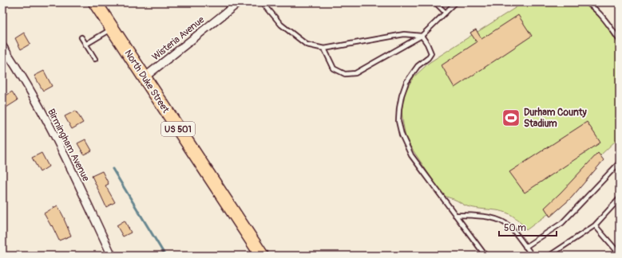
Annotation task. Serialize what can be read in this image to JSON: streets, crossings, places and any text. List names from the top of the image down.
{
  "streets": {
    "highway": ["North Duke Street", "US 501"],
    "street": ["Wisteria Avenue", "Birmingham Avenue"]
  },
  "crossings": [
    ["Wisteria Avenue", "North Duke Street"]
  ],
  "places": {
    "sports": ["Durham County Stadium"]
  },
  "scale_bar": "50 m"
}
